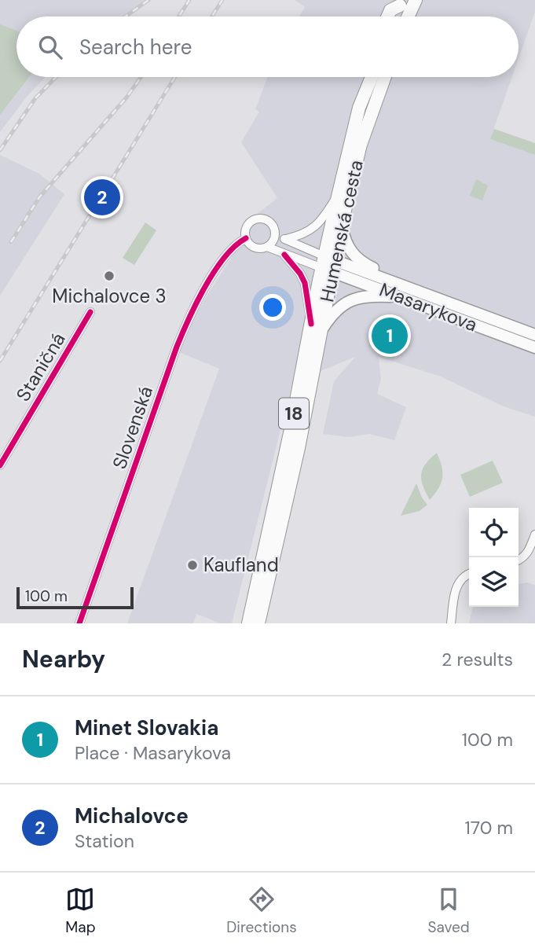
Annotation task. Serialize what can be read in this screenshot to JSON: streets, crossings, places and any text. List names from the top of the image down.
{
  "streets": {
    "main road": ["Humenská cesta", "Masarykova", "18"],
    "street": ["Staničná", "Slovenská"]
  },
  "crossings": [
    ["Humenská cesta", "Masarykova"]
  ],
  "places": ["Michalovce 3", "Kaufland"],
  "scale_bar": "100 m",
  "page": {
    "search": "Search here",
    "pins": ["2", "1"],
    "scale": "100 m",
    "heading": ["Nearby", "2 results"],
    "list": [
      {
        "mark": "1",
        "name": "Minet Slovakia",
        "note": "Place · Masarykova",
        "value": "100 m"
      },
      {
        "mark": "2",
        "name": "Michalovce",
        "note": "Station",
        "value": "170 m"
      }
    ],
    "nav": ["Map", "Directions", "Saved"]
  }
}
